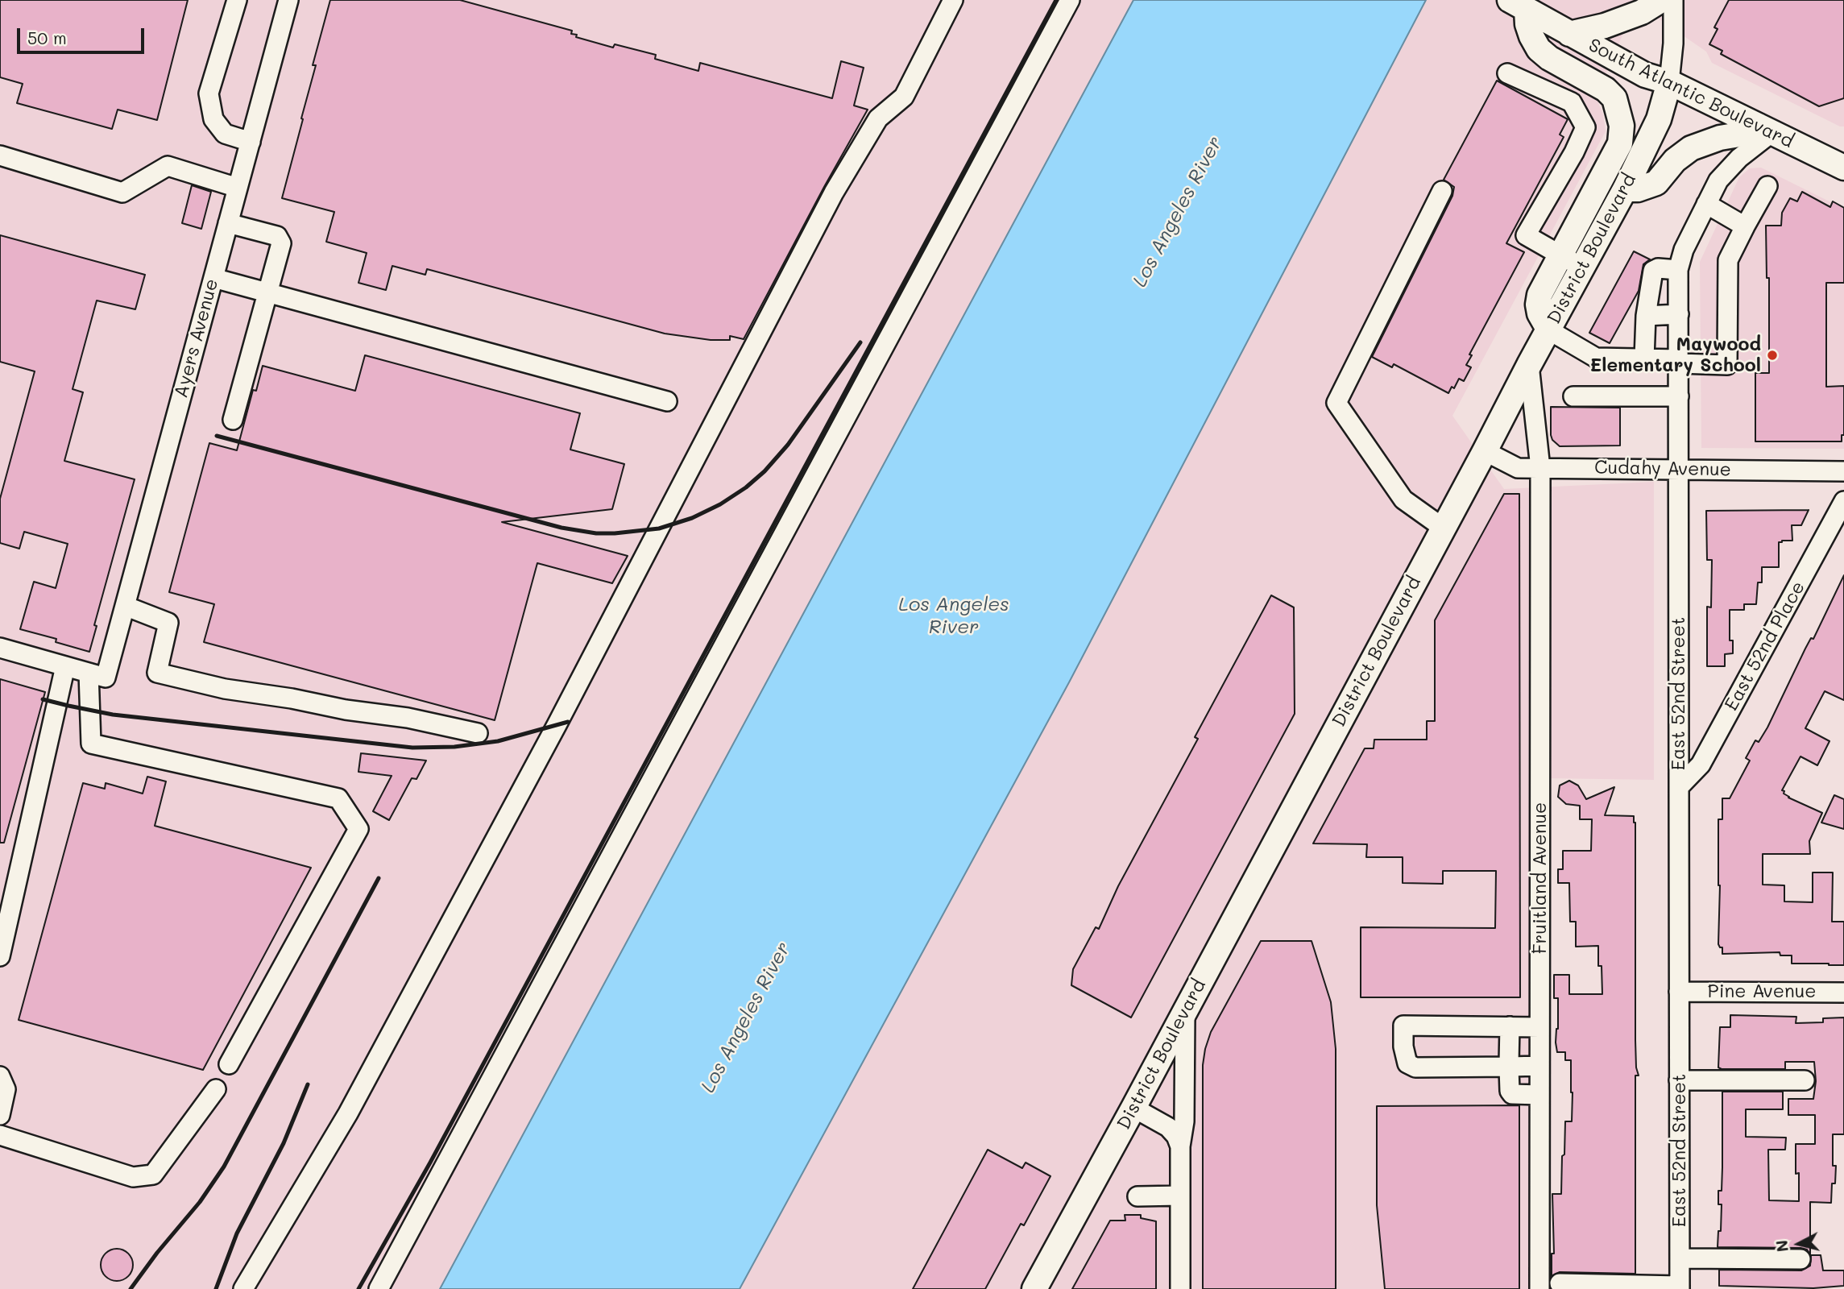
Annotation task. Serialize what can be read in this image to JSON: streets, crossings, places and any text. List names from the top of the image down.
{
  "streets": {
    "main road": ["South Atlantic Boulevard", "District Boulevard"],
    "street": [
      "Ayers Avenue",
      "Cudahy Avenue",
      "East 52nd Place",
      "East 52nd Street",
      "Fruitland Avenue",
      "Pine Avenue"
    ]
  },
  "crossings": [
    ["South Atlantic Boulevard", "District Boulevard"],
    ["South Atlantic Boulevard", "East 52nd Street"],
    ["District Boulevard", "Cudahy Avenue"],
    ["District Boulevard", "Fruitland Avenue"],
    ["Cudahy Avenue", "East 52nd Street"],
    ["Cudahy Avenue", "Fruitland Avenue"],
    ["East 52nd Place", "East 52nd Street"],
    ["East 52nd Street", "Pine Avenue"]
  ],
  "water": ["Los Angeles River"],
  "places": ["Maywood Elementary School"],
  "scale_bar": "50 m",
  "north": "left"
}
